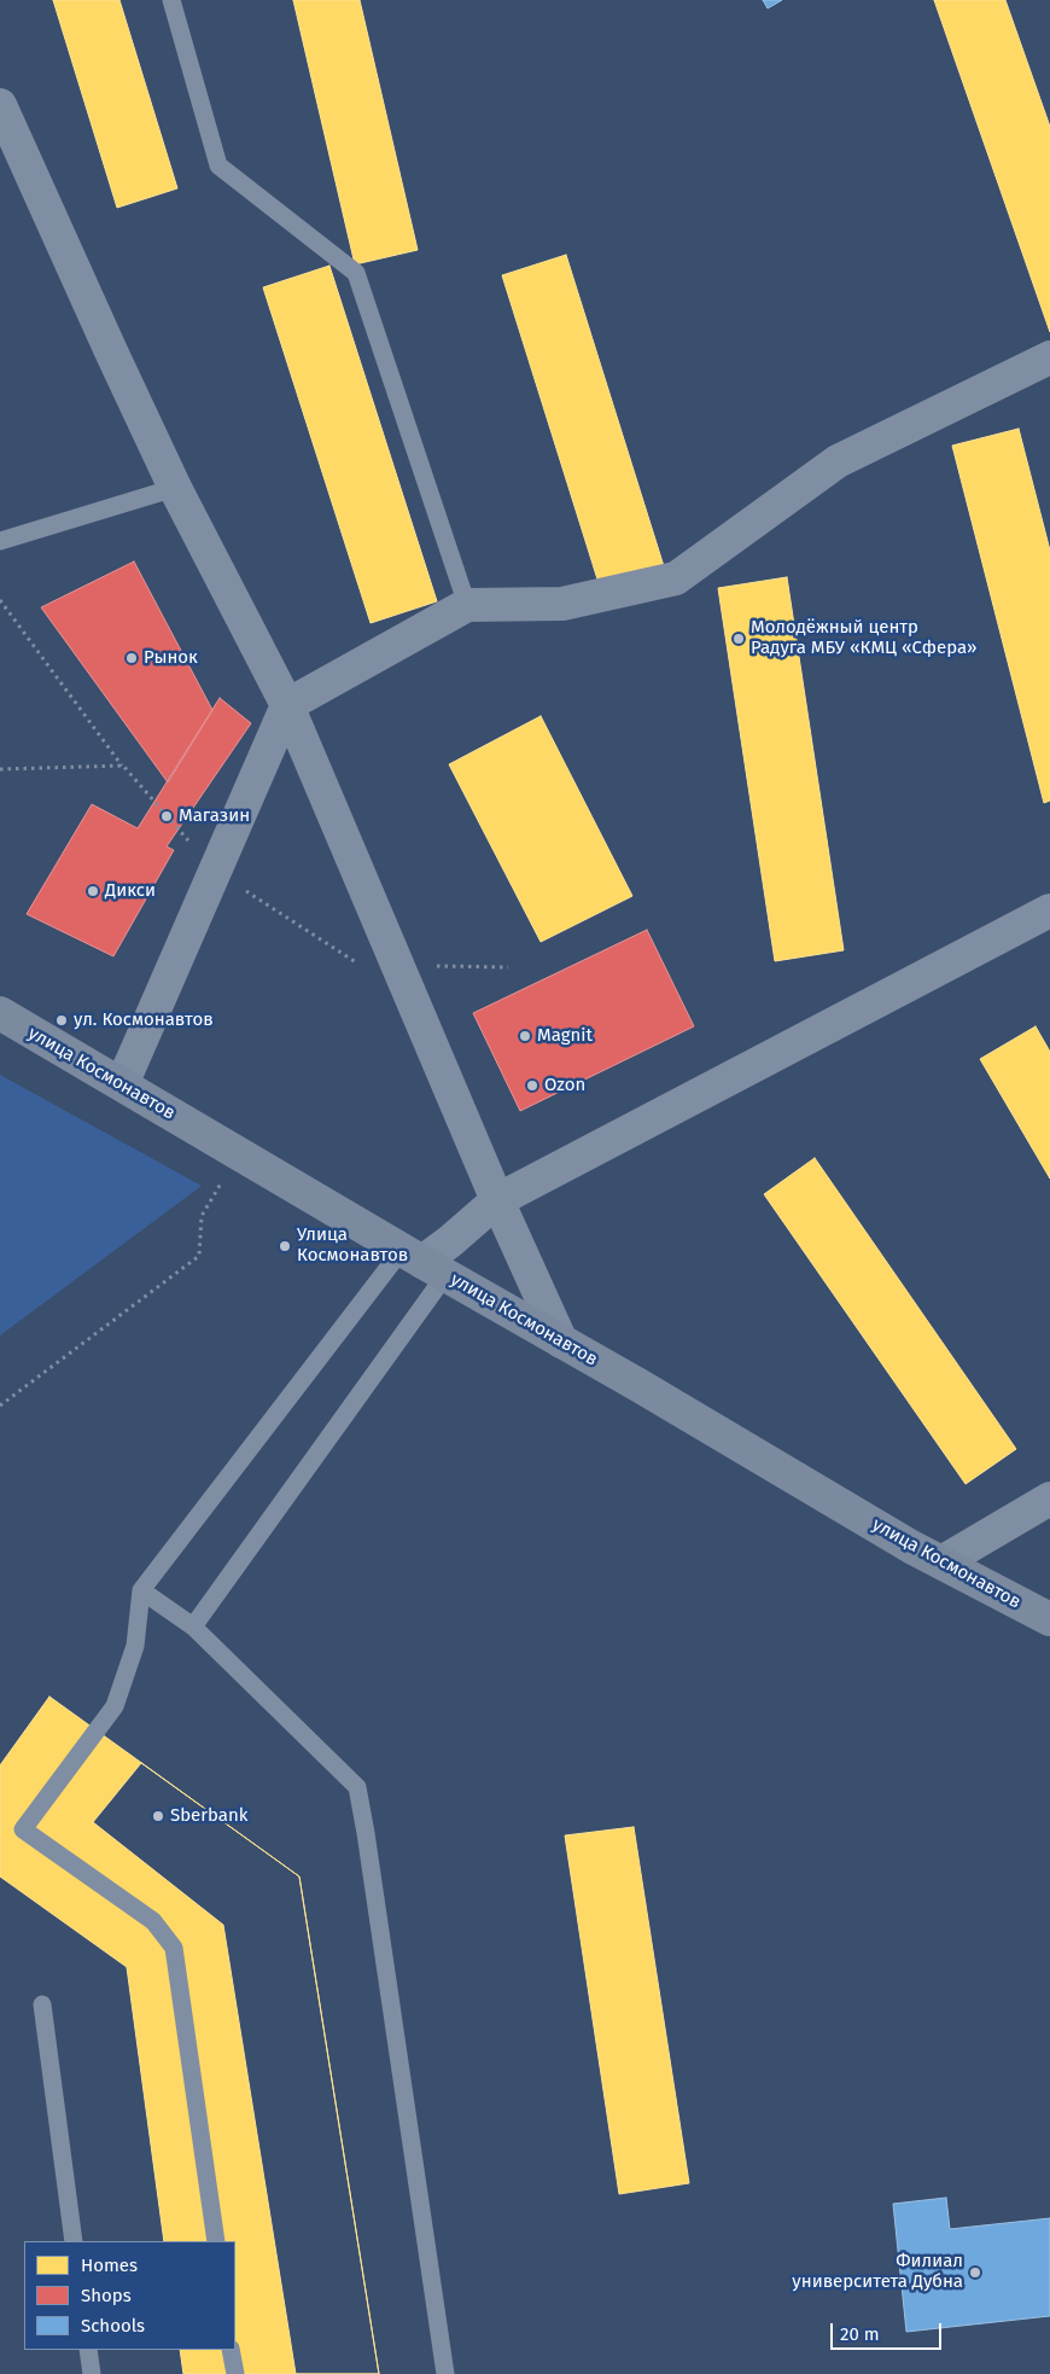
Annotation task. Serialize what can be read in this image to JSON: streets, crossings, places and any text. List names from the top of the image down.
{
  "streets": {
    "main road": ["улица Космонавтов"]
  },
  "places": [
    "Молодёжный центр Радуга МБУ «КМЦ «Сфера»",
    "Рынок",
    "Магазин",
    "Дикси",
    "ул. Космонавтов",
    "Magnit",
    "Ozon",
    "Улица Космонавтов",
    "Sberbank",
    "Филиал университета Дубна"
  ],
  "legend": ["Homes", "Shops", "Schools"],
  "scale_bar": "20 m"
}
